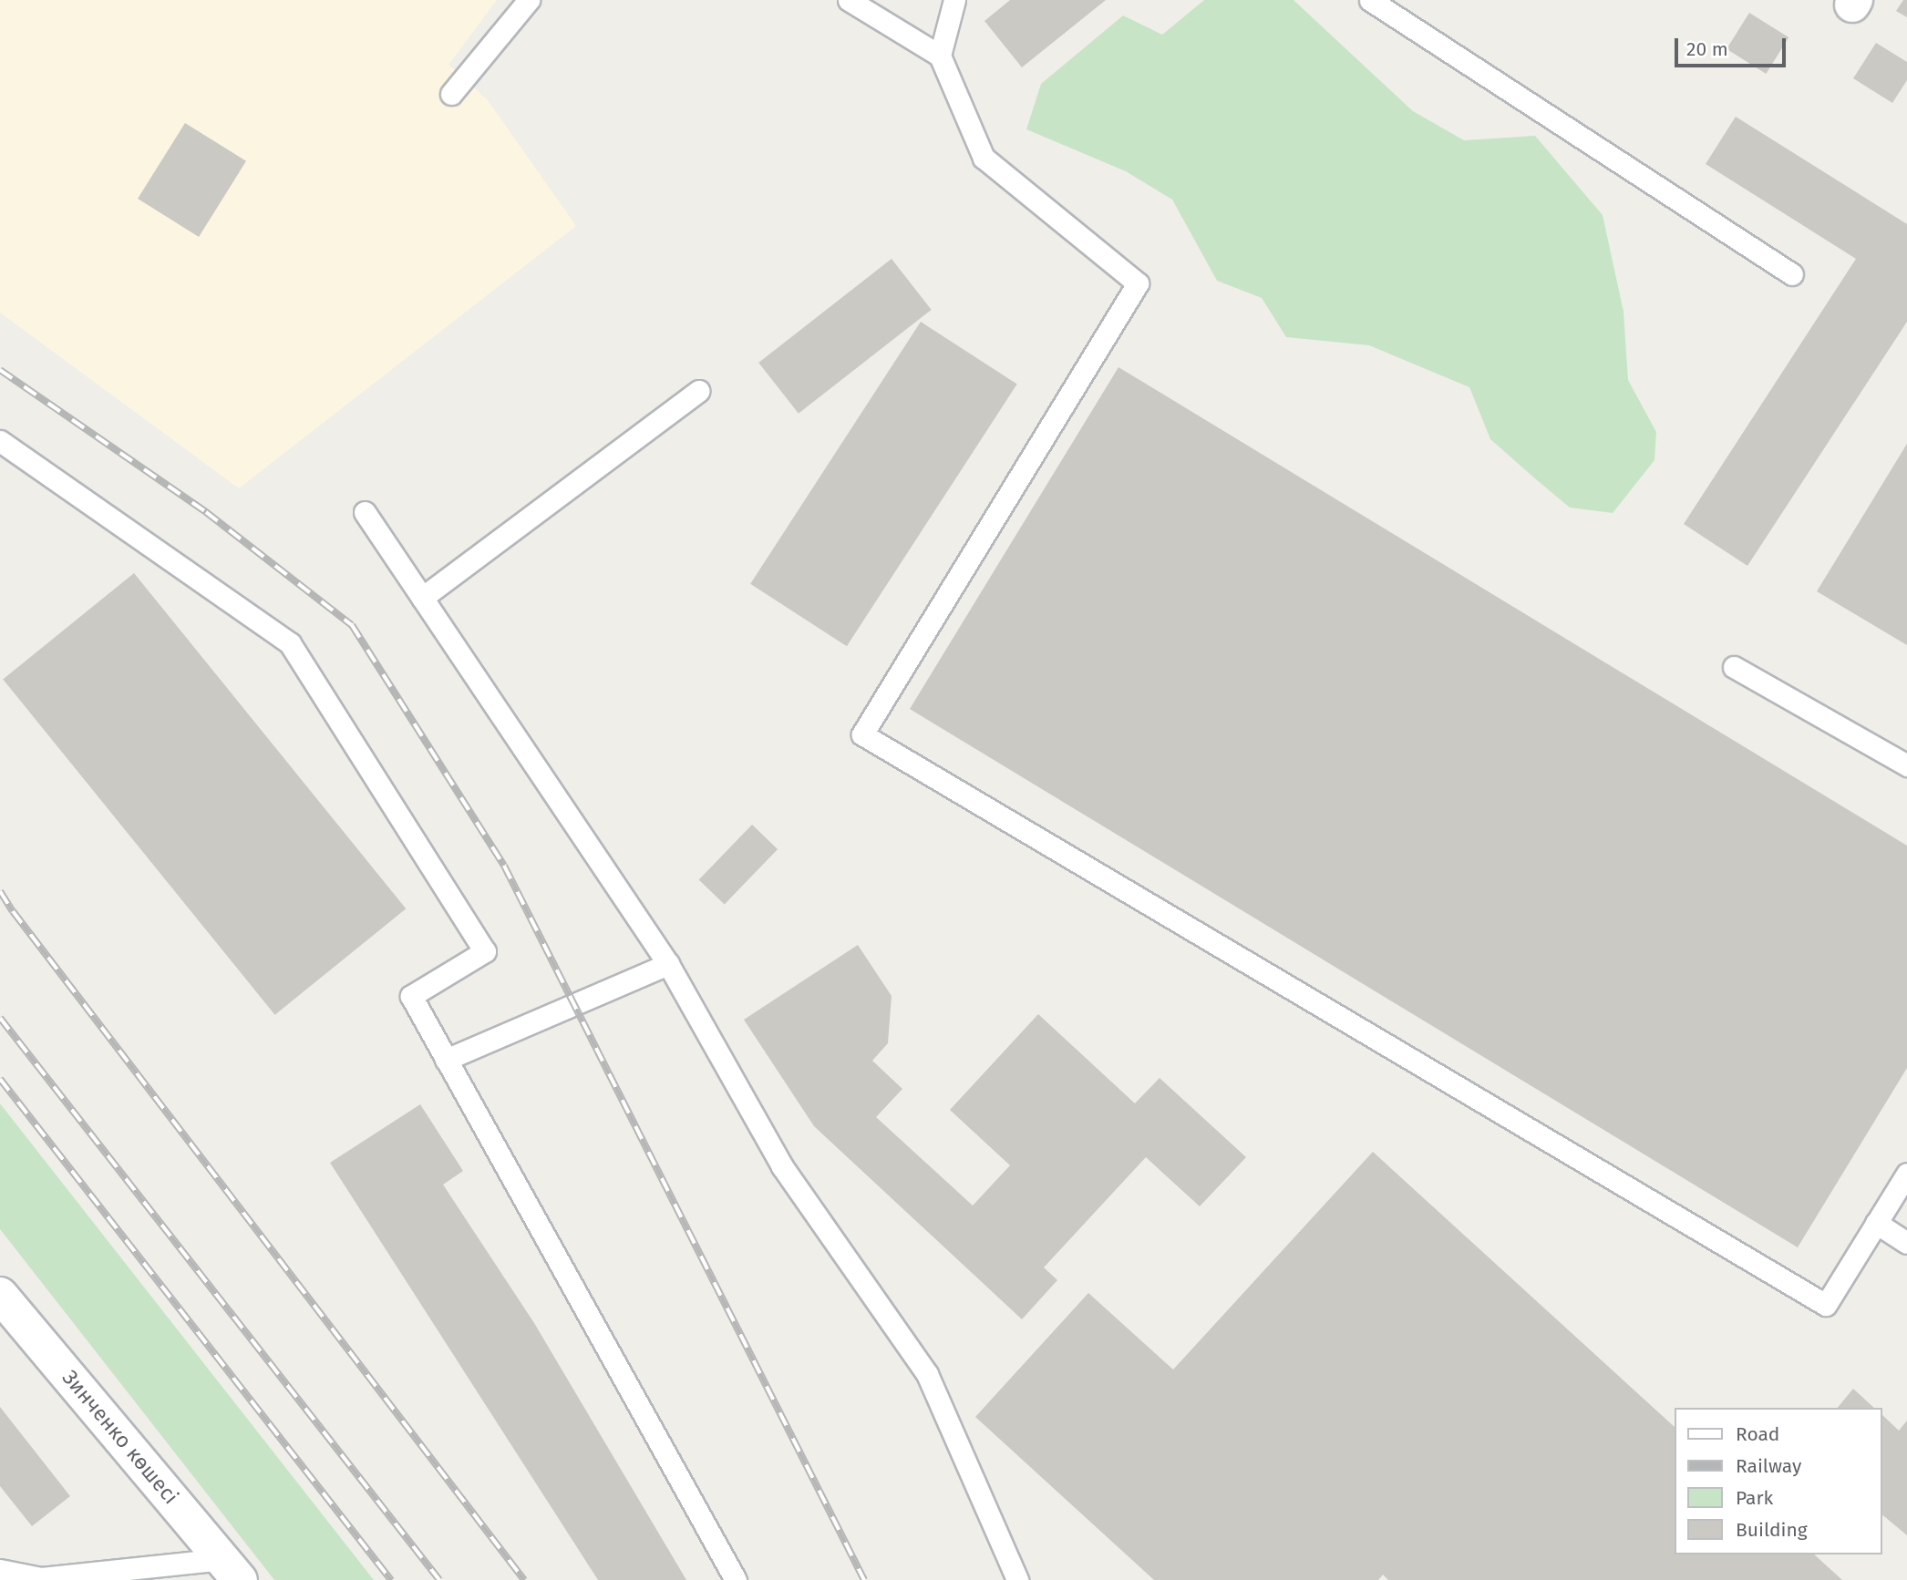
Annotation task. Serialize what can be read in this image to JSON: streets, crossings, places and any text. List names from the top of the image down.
{
  "streets": {
    "street": ["Зинченко көшесі"]
  },
  "legend": [
    "Road",
    "Railway",
    "Park",
    "Building"
  ],
  "scale_bar": "20 m"
}
